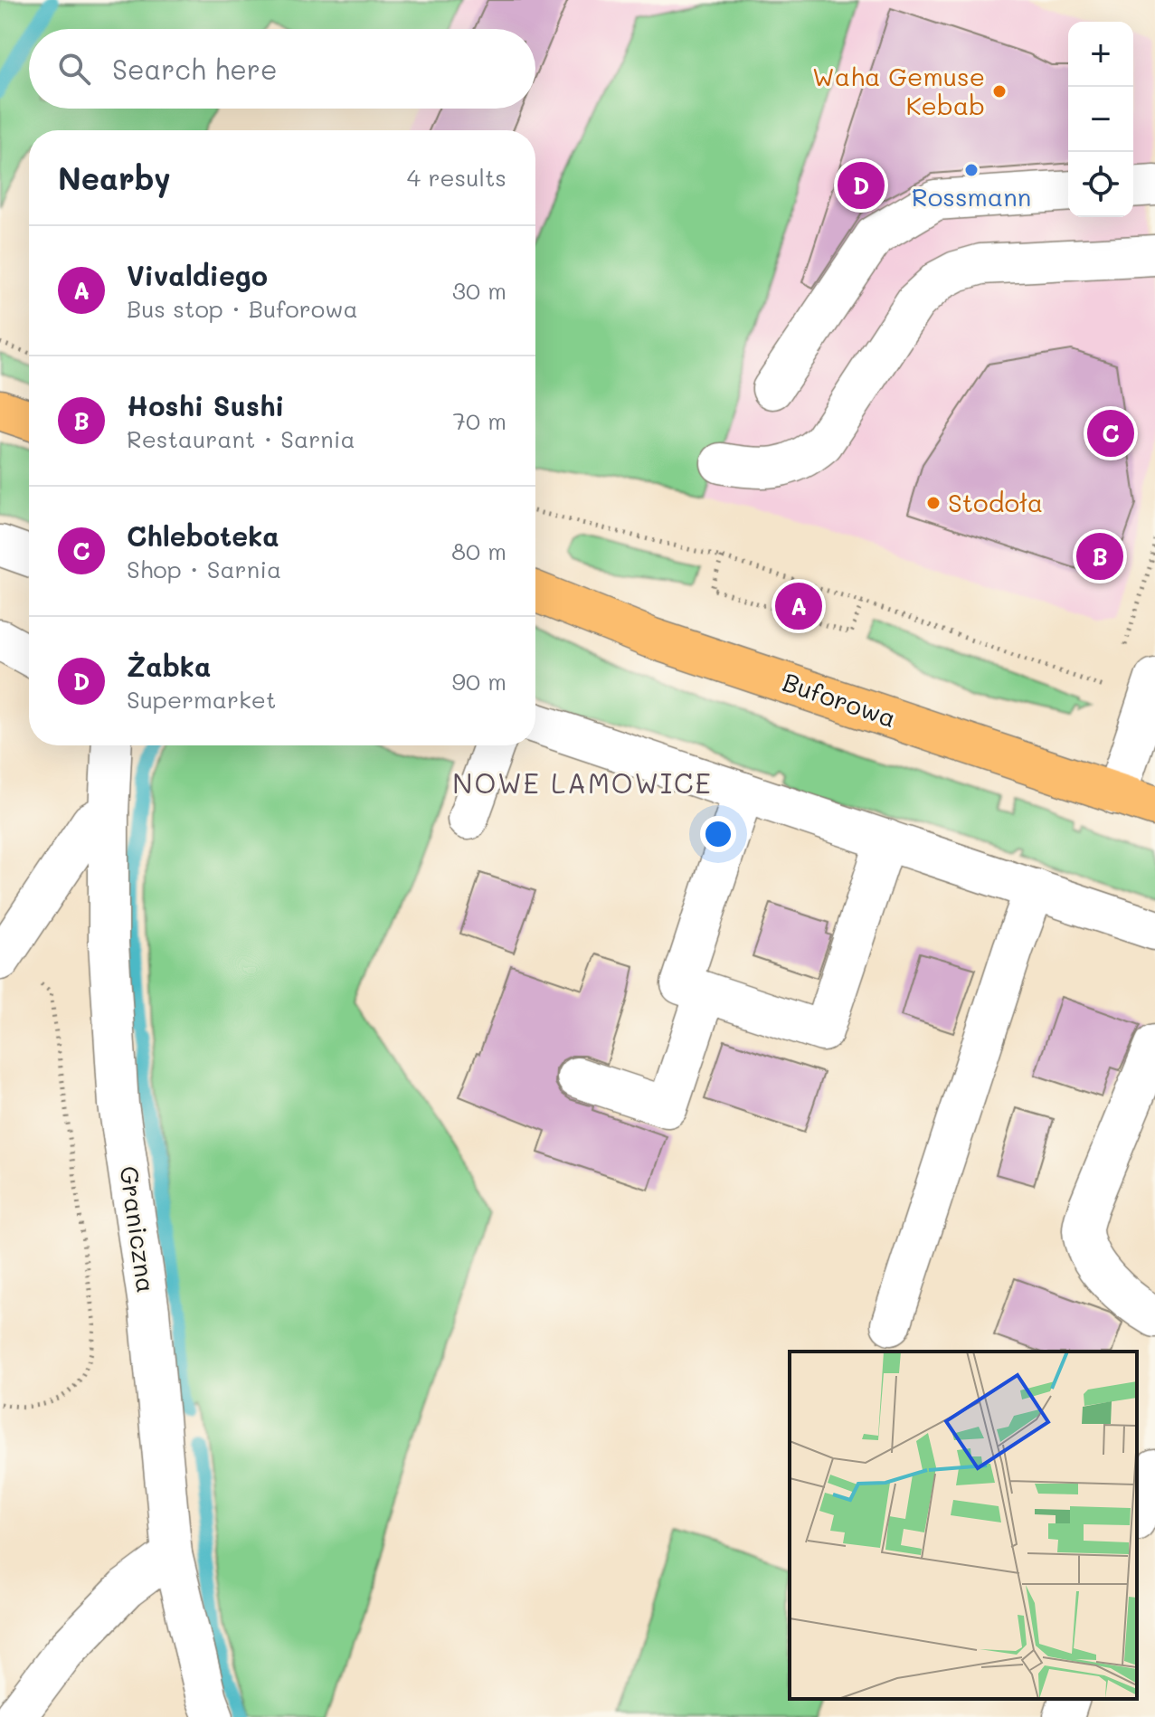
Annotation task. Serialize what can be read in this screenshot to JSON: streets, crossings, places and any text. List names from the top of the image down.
{
  "streets": {
    "main road": ["Buforowa"],
    "street": ["Graniczna"]
  },
  "districts": ["NOWE LAMOWICE"],
  "places": ["Waha Gemuse Kebab", "Rossmann", "Stodoła"],
  "page": {
    "map_buttons": ["+", "−"],
    "search": "Search here",
    "heading": ["Nearby", "4 results"],
    "pins": [
      "D",
      "C",
      "B",
      "A"
    ],
    "list": [
      {
        "mark": "A",
        "name": "Vivaldiego",
        "note": "Bus stop · Buforowa",
        "value": "30 m"
      },
      {
        "mark": "B",
        "name": "Hoshi Sushi",
        "note": "Restaurant · Sarnia",
        "value": "70 m"
      },
      {
        "mark": "C",
        "name": "Chleboteka",
        "note": "Shop · Sarnia",
        "value": "80 m"
      },
      {
        "mark": "D",
        "name": "Żabka",
        "note": "Supermarket",
        "value": "90 m"
      }
    ]
  }
}
